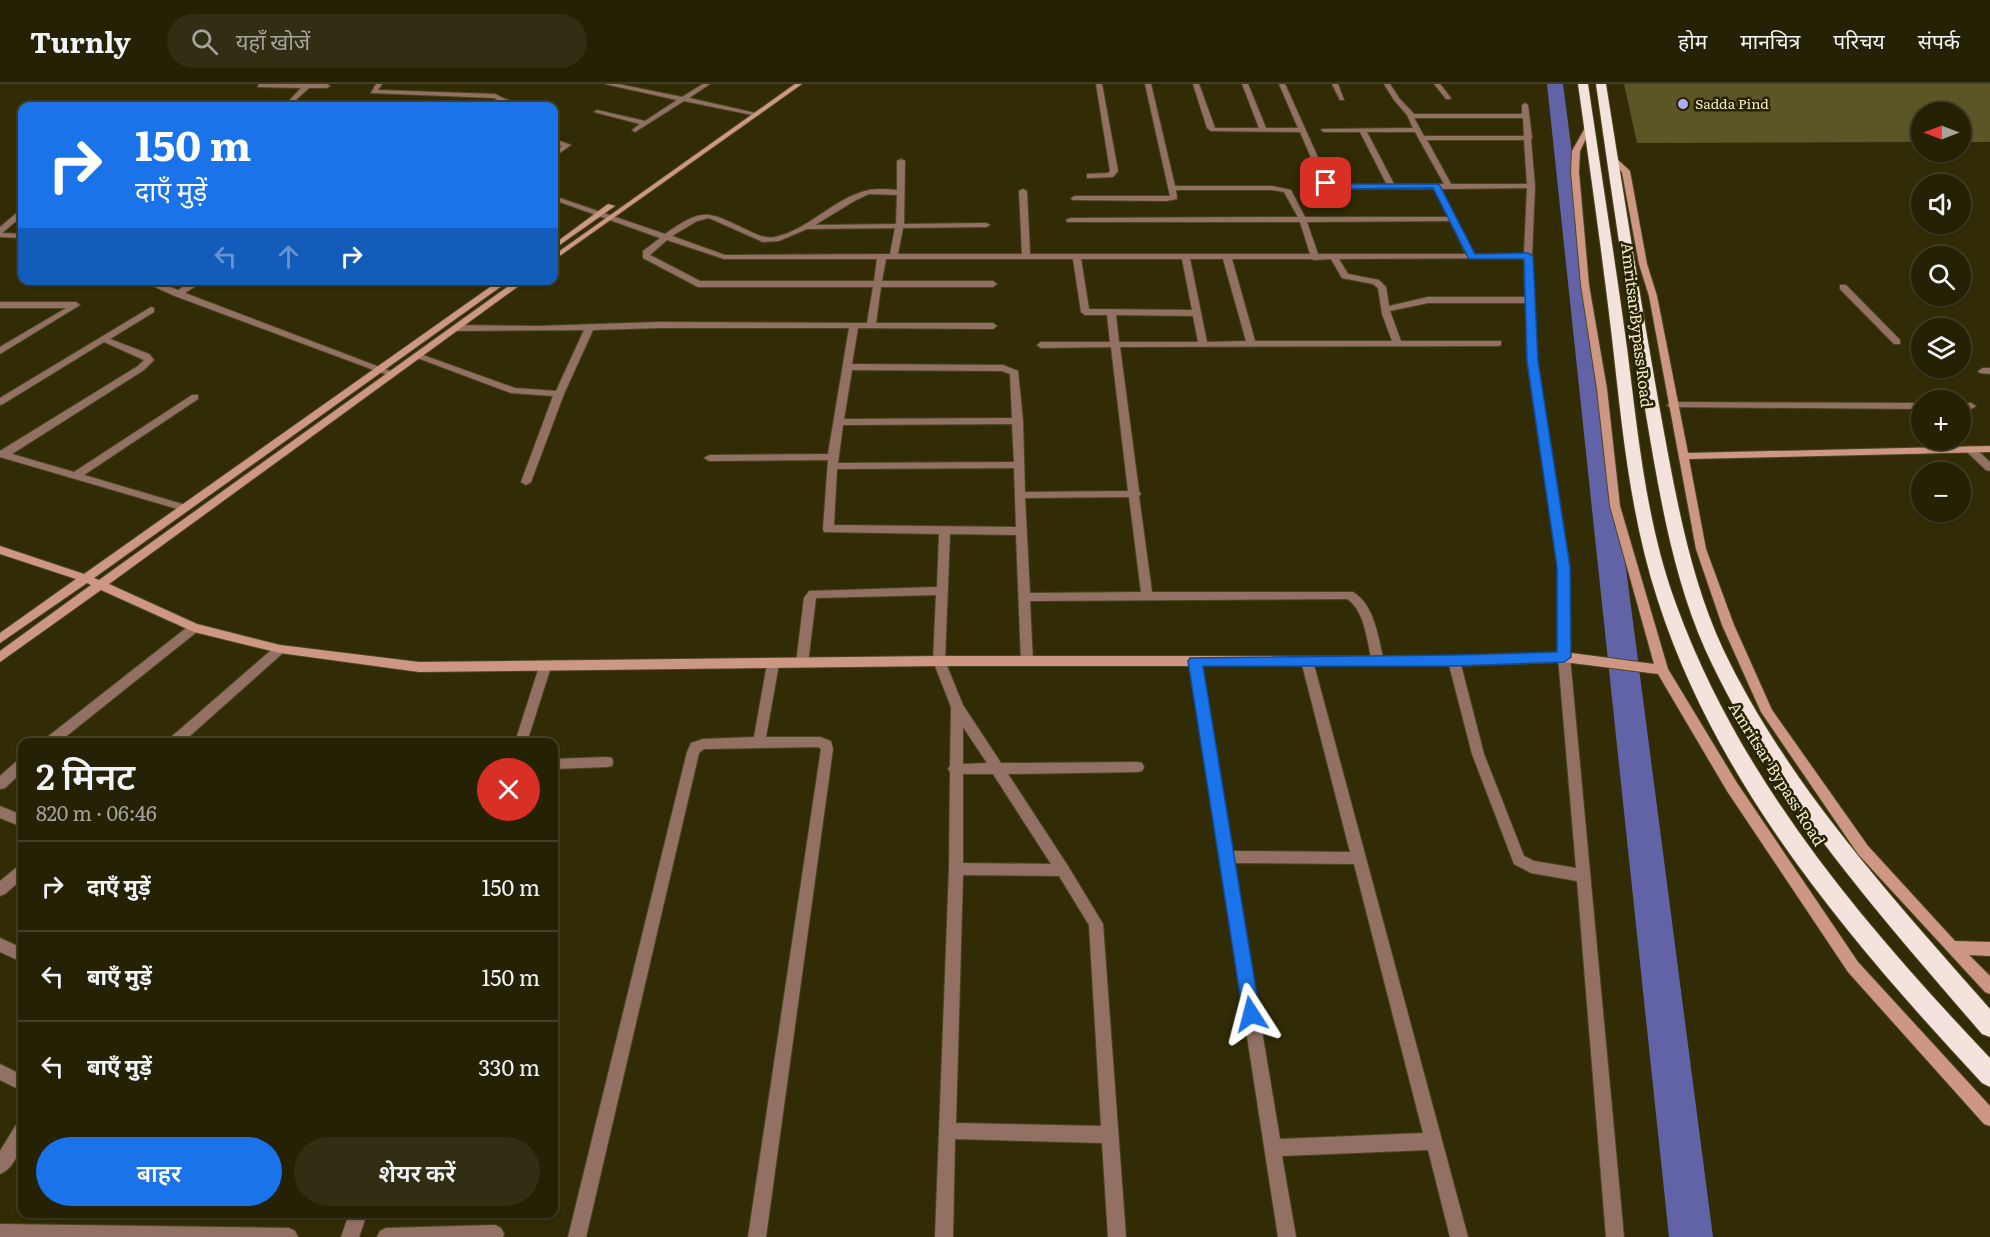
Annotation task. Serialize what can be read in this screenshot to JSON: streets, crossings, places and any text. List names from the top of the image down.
{
  "streets": {
    "highway": ["Amritsar Bypass Road"]
  },
  "places": ["Sadda Pind"],
  "north": "left",
  "page": {
    "header": "Turnly",
    "search": "यहाँ खोजें",
    "nav": [
      "होम",
      "मानचित्र",
      "परिचय",
      "संपर्क"
    ],
    "map_buttons": ["+", "−"],
    "turn": ["150 m", "दाएँ मुड़ें"],
    "heading": ["2 मिनट", "820 m · 06:46"],
    "list": [
      {
        "name": "दाएँ मुड़ें",
        "value": "150 m"
      },
      {
        "name": "बाएँ मुड़ें",
        "value": "150 m"
      },
      {
        "name": "बाएँ मुड़ें",
        "value": "330 m"
      }
    ],
    "buttons": ["बाहर", "शेयर करें"]
  }
}
